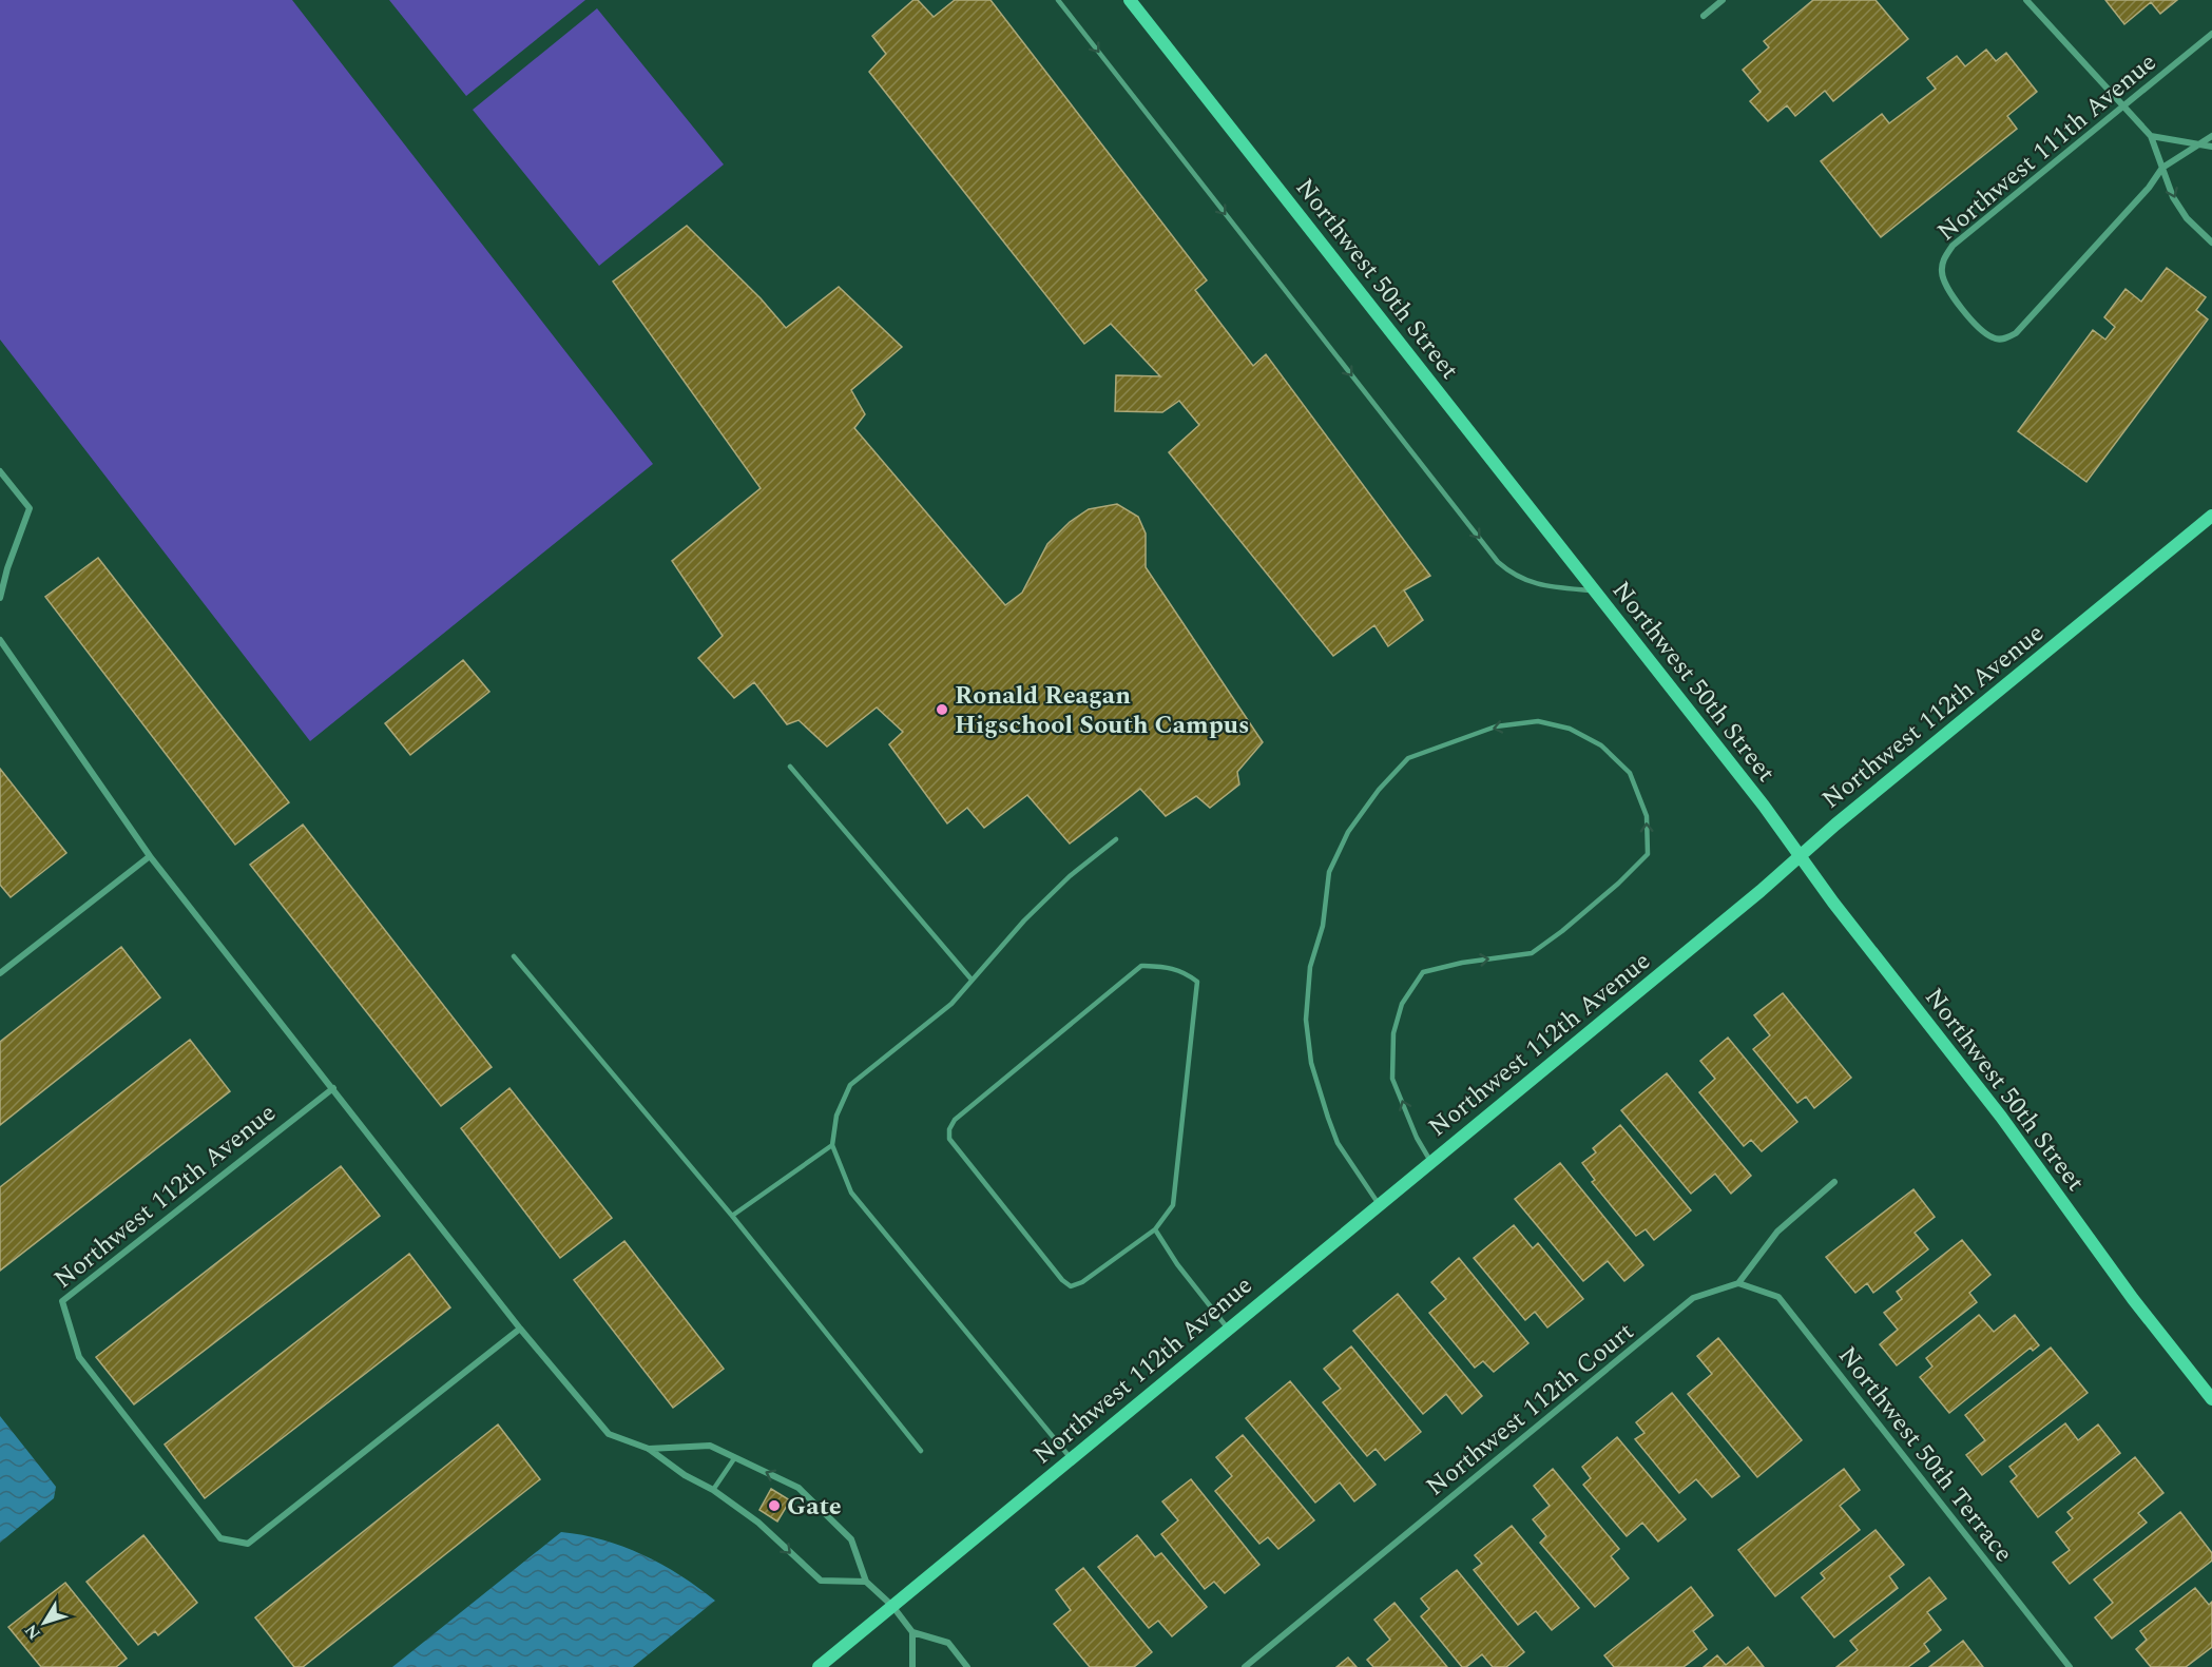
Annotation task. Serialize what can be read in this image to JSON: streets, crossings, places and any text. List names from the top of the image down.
{
  "streets": {
    "street": [
      "Northwest 111th Avenue",
      "Northwest 50th Street",
      "Northwest 112th Avenue",
      "Northwest 112th Court",
      "Northwest 50th Terrace"
    ]
  },
  "crossings": [
    ["Northwest 50th Street", "Northwest 112th Avenue"],
    ["Northwest 112th Court", "Northwest 50th Terrace"]
  ],
  "places": ["Ronald Reagan Higschool South Campus", "Gate"],
  "north": "bottom left"
}
